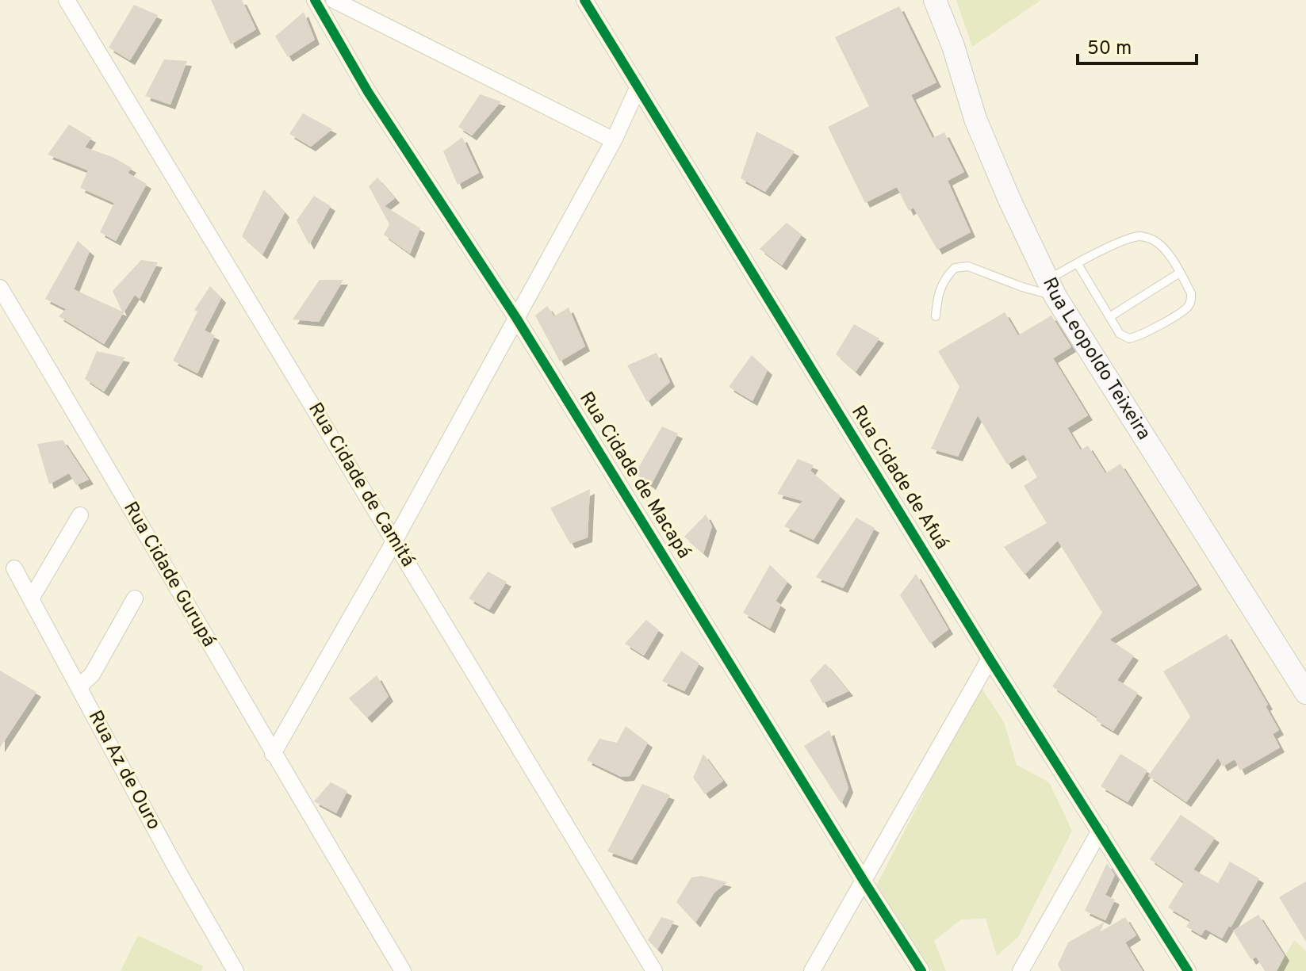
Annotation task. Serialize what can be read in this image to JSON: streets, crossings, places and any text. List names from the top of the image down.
{
  "streets": {
    "main road": ["Rua Leopoldo Teixeira"],
    "street": [
      "Rua Cidade de Macapá",
      "Rua Cidade de Afuá",
      "Rua Cidade de Camitá",
      "Rua Cidade Gurupá",
      "Rua Az de Ouro"
    ]
  },
  "scale_bar": "50 m"
}
